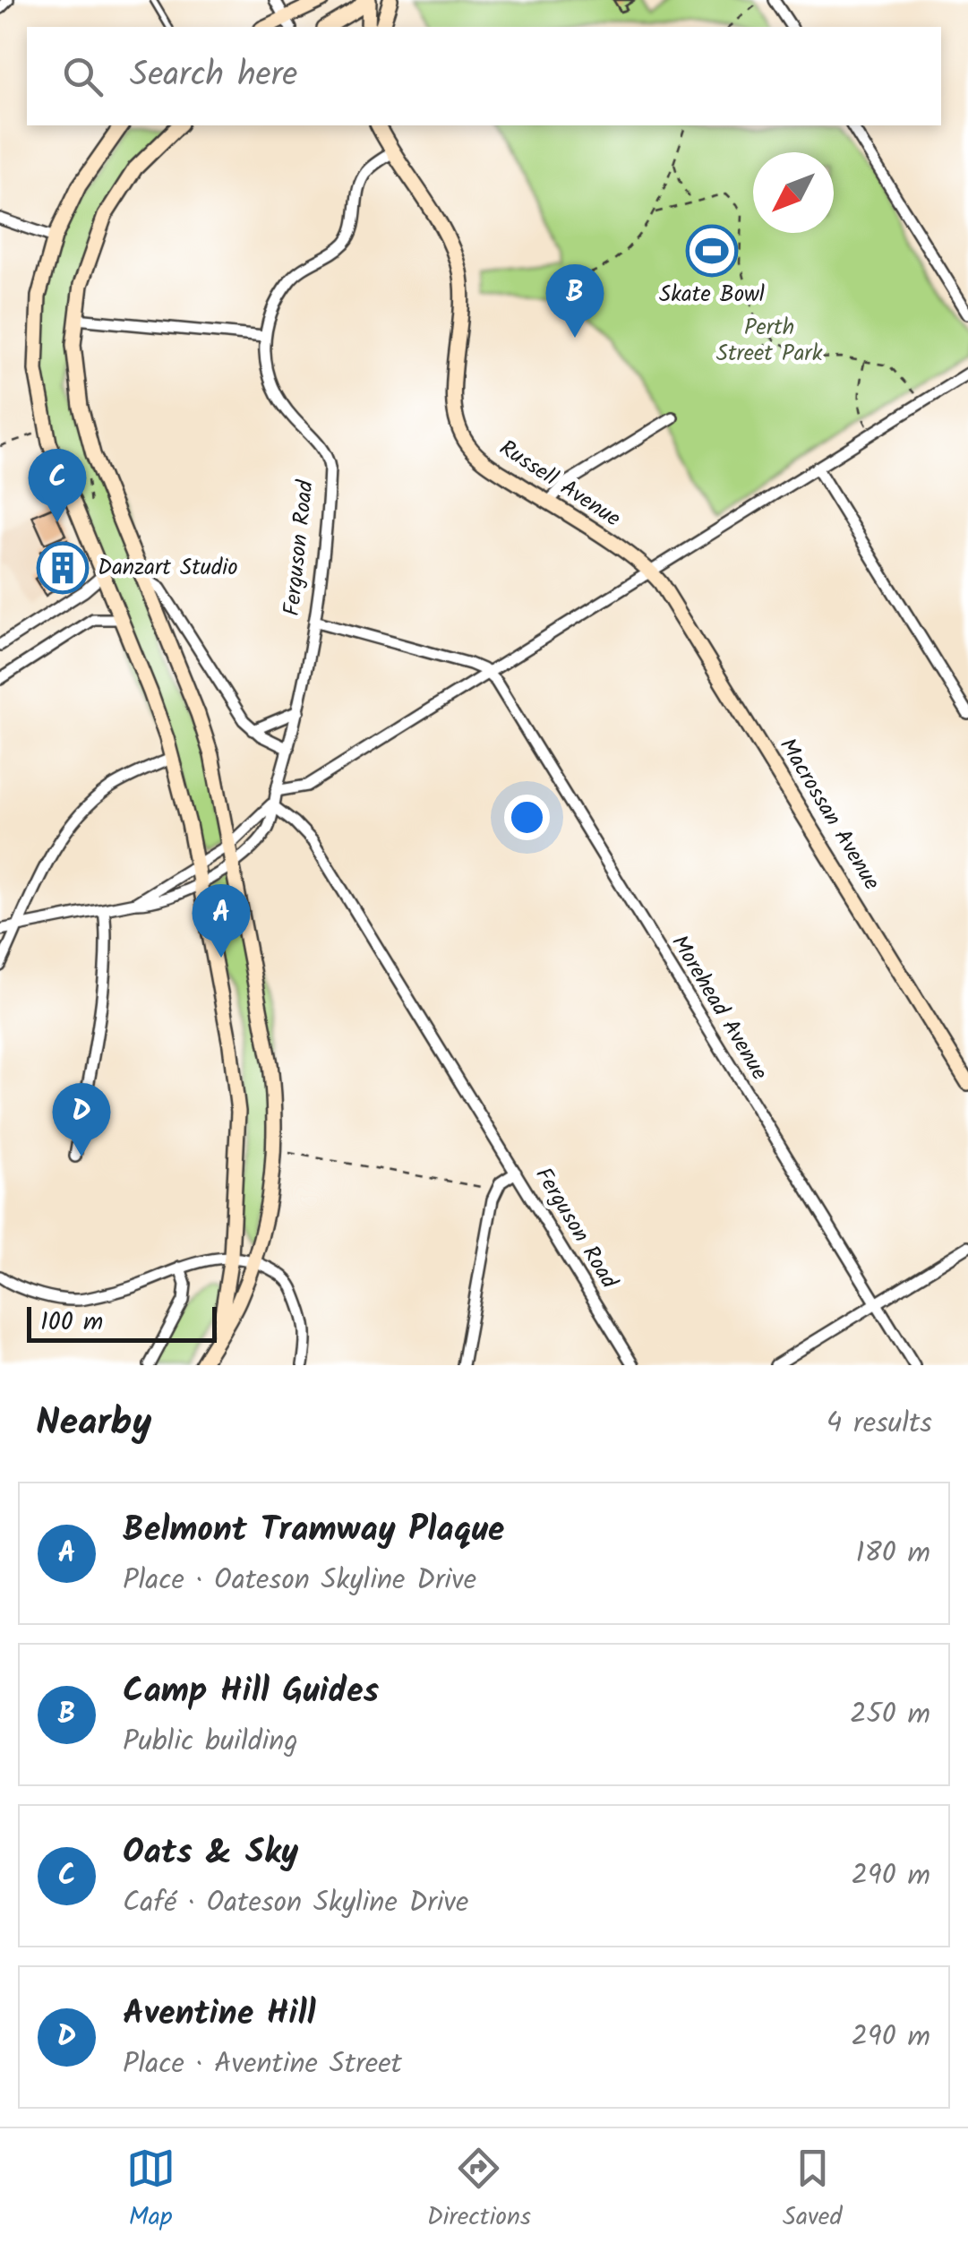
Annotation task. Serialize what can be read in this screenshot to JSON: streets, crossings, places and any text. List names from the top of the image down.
{
  "streets": {
    "main road": ["Russell Avenue", "Macrossan Avenue"],
    "street": ["Ferguson Road", "Morehead Avenue"]
  },
  "crossings": [
    ["Russell Avenue", "Macrossan Avenue"]
  ],
  "parks": ["Perth Street Park"],
  "places": {
    "sports": ["Skate Bowl"],
    "building": ["Danzart Studio"]
  },
  "scale_bar": "100 m",
  "north": "bottom left",
  "page": {
    "search": "Search here",
    "pins": [
      "B",
      "C",
      "A",
      "D"
    ],
    "scale": "100 m",
    "heading": ["Nearby", "4 results"],
    "list": [
      {
        "mark": "A",
        "name": "Belmont Tramway Plaque",
        "note": "Place · Oateson Skyline Drive",
        "value": "180 m"
      },
      {
        "mark": "B",
        "name": "Camp Hill Guides",
        "note": "Public building",
        "value": "250 m"
      },
      {
        "mark": "C",
        "name": "Oats & Sky",
        "note": "Café · Oateson Skyline Drive",
        "value": "290 m"
      },
      {
        "mark": "D",
        "name": "Aventine Hill",
        "note": "Place · Aventine Street",
        "value": "290 m"
      }
    ],
    "nav": ["Map", "Directions", "Saved"]
  }
}
